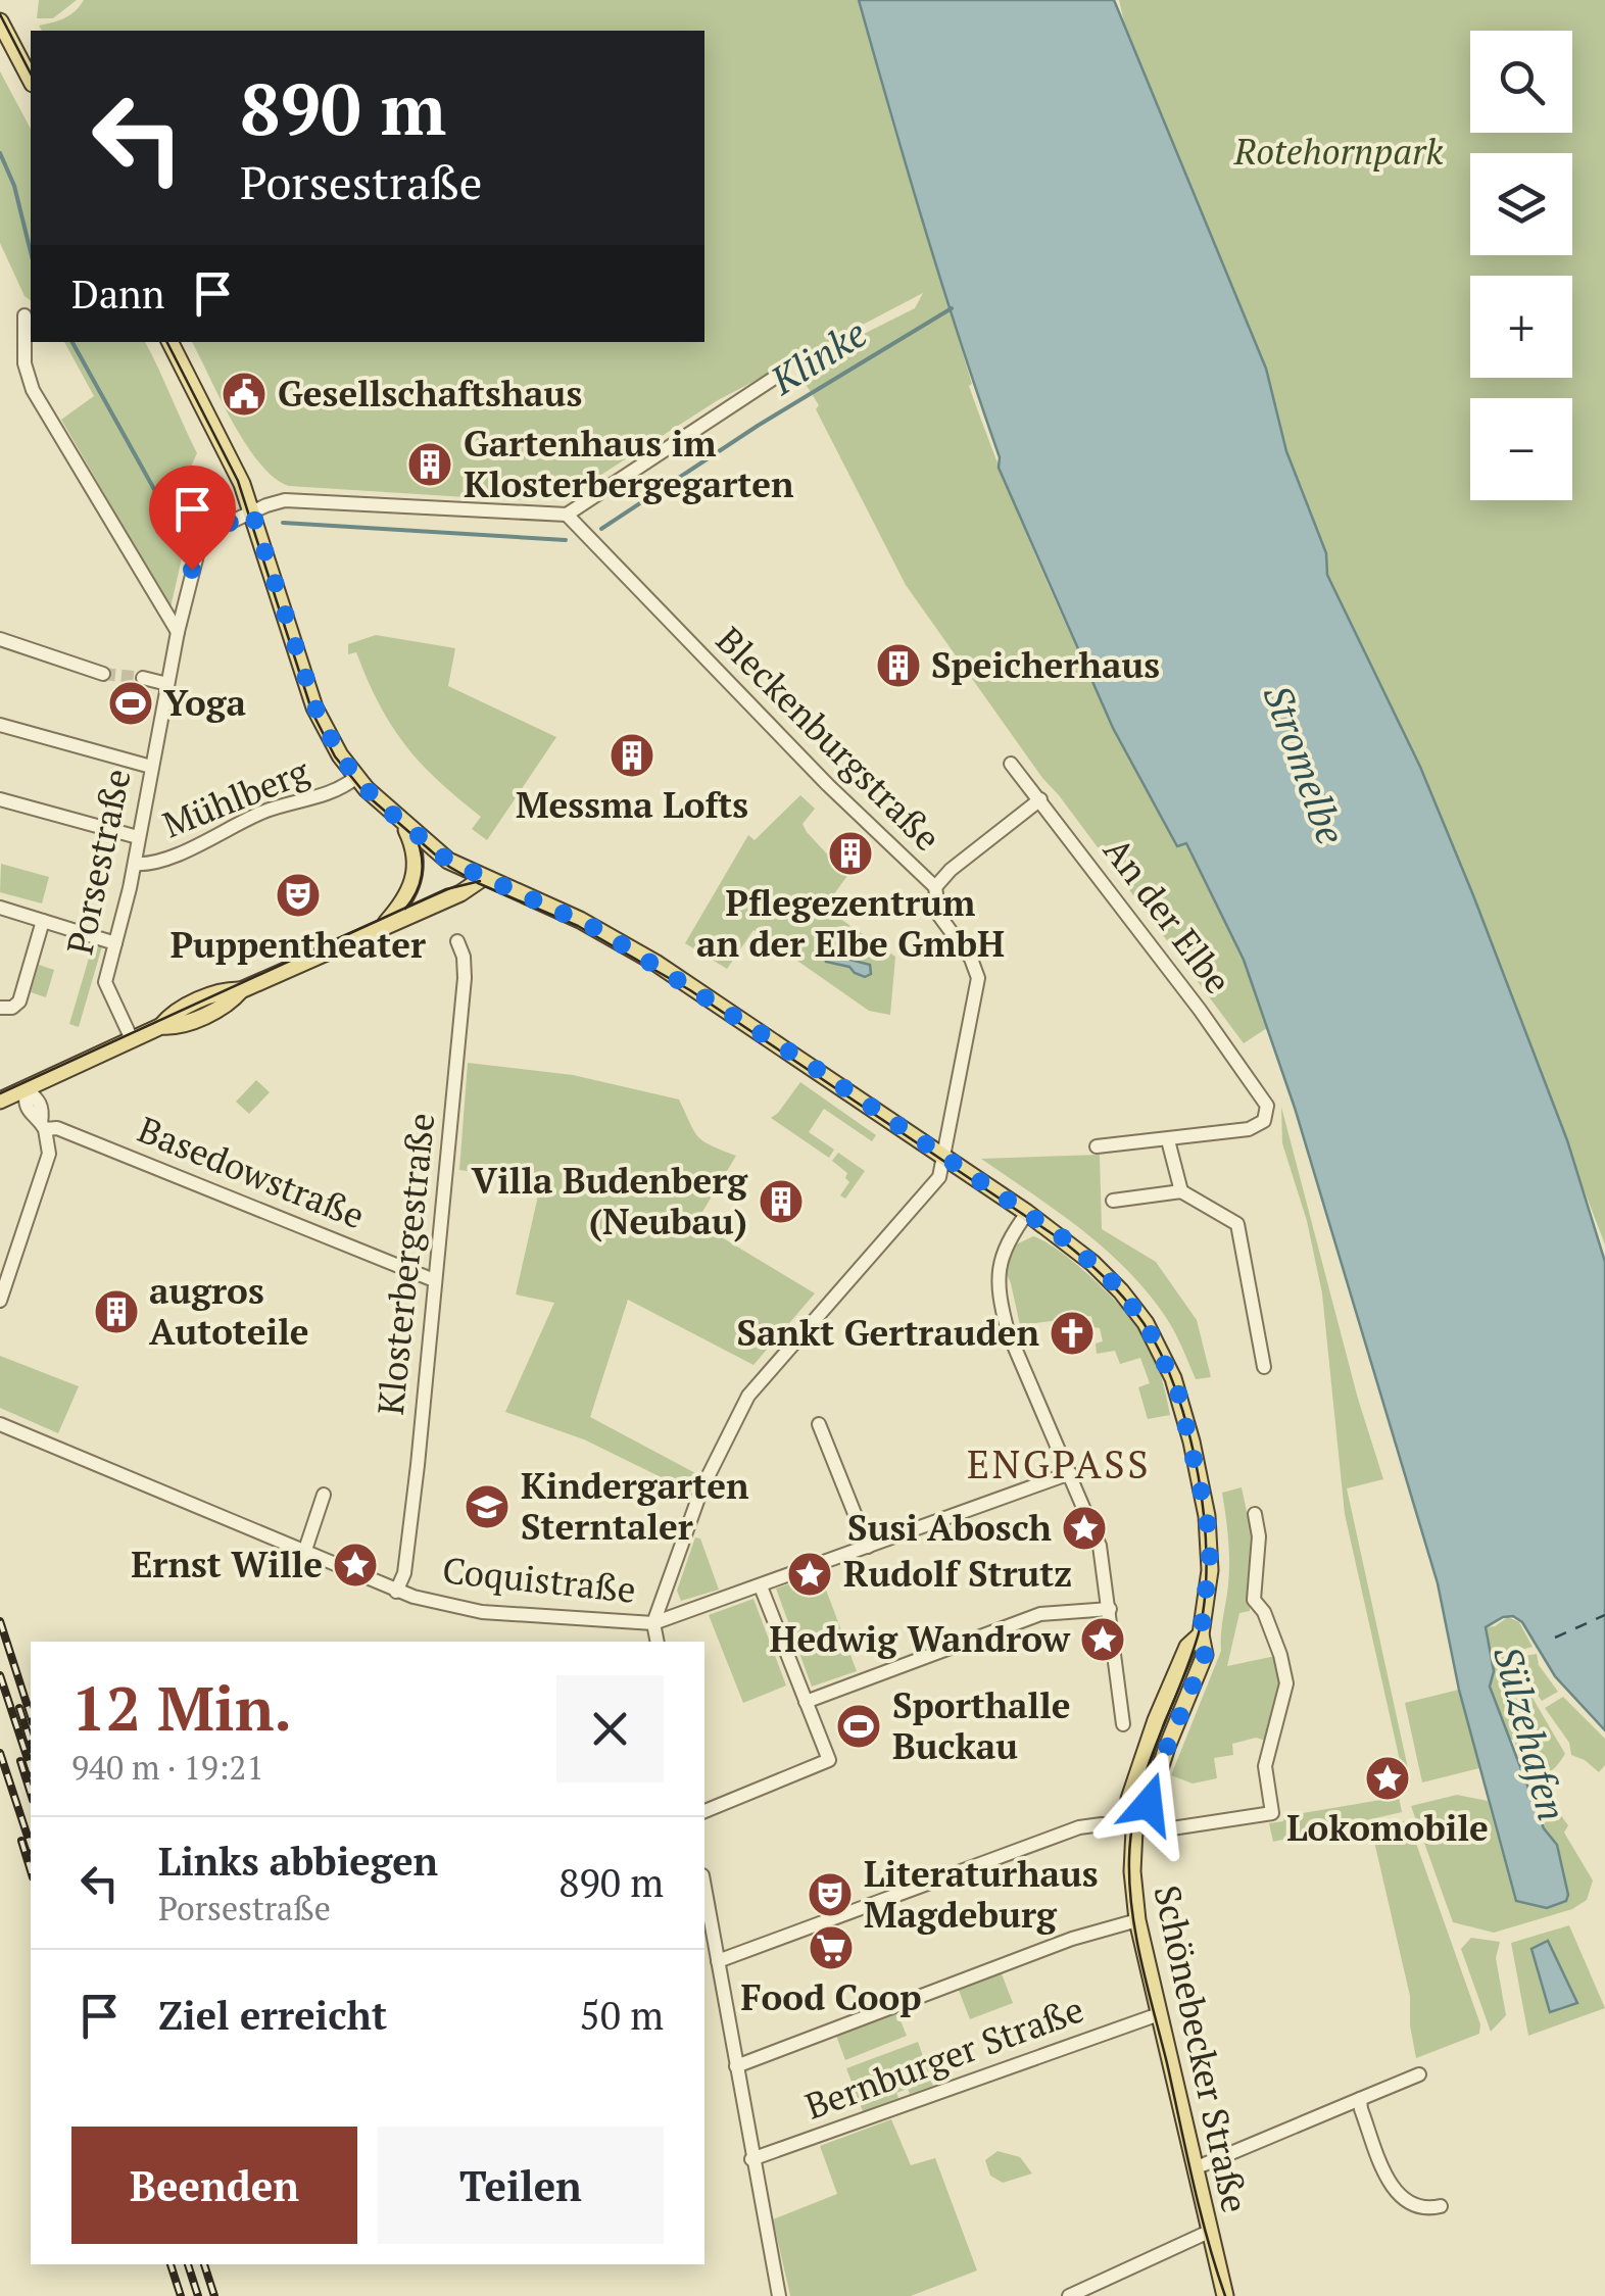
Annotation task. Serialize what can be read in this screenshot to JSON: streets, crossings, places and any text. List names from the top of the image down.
{
  "streets": {
    "main road": ["Schönebecker Straße"],
    "street": [
      "Bleckenburgstraße",
      "Mühlberg",
      "Porsestraße",
      "An der Elbe",
      "Basedowstraße",
      "Klosterbergestraße",
      "Coquistraße",
      "Bernburger Straße"
    ]
  },
  "crossings": [
    ["Bleckenburgstraße", "Schönebecker Straße"],
    ["Mühlberg", "Porsestraße"],
    ["Mühlberg", "Schönebecker Straße"],
    ["Porsestraße", "Schönebecker Straße"],
    ["Basedowstraße", "Klosterbergestraße"],
    ["Klosterbergestraße", "Coquistraße"],
    ["Schönebecker Straße", "Bernburger Straße"]
  ],
  "districts": ["ENGPASS"],
  "water": ["Klinke", "Stromelbe", "Sülzehafen"],
  "parks": ["Rotehornpark"],
  "places": {
    "public building": ["Gesellschaftshaus"],
    "building": [
      "Gartenhaus im Klosterbergegarten",
      "Speicherhaus",
      "Messma Lofts",
      "Pflegezentrum an der Elbe GmbH",
      "Villa Budenberg (Neubau)",
      "augros Autoteile"
    ],
    "sports": ["Yoga", "Sporthalle Buckau"],
    "theatre": ["Puppentheater", "Literaturhaus Magdeburg"],
    "church": ["Sankt Gertrauden"],
    "school or university": ["Kindergarten Sterntaler"],
    "place": [
      "Susi Abosch",
      "Ernst Wille",
      "Rudolf Strutz",
      "Hedwig Wandrow",
      "Lokomobile"
    ],
    "supermarket": ["Food Coop"]
  },
  "page": {
    "map_buttons": ["+", "−"],
    "turn": ["890 m", "Porsestraße"],
    "then": "Dann",
    "heading": ["12 Min.", "940 m · 19:21"],
    "list": [
      {
        "name": "Links abbiegen",
        "note": "Porsestraße",
        "value": "890 m"
      },
      {
        "name": "Ziel erreicht",
        "value": "50 m"
      }
    ],
    "buttons": ["Beenden", "Teilen"]
  }
}
